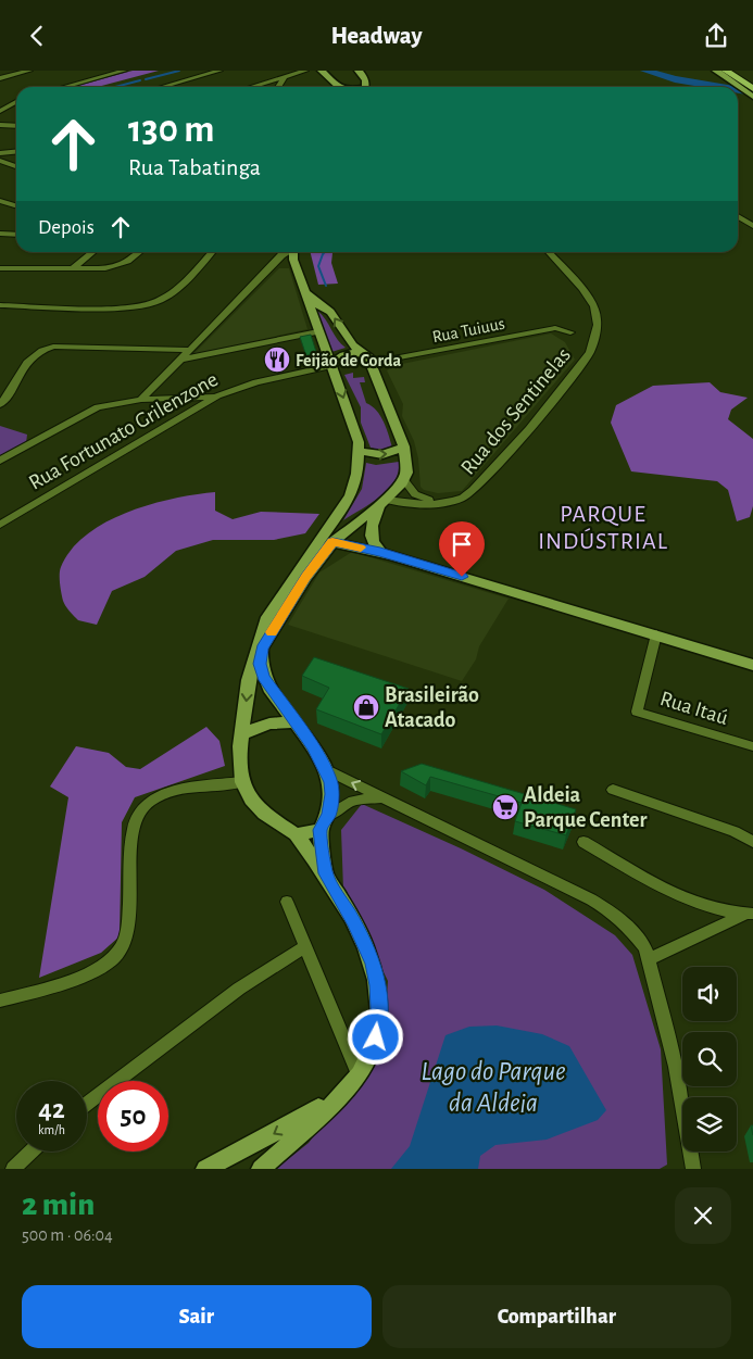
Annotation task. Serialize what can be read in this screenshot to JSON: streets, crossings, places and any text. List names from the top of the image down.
{
  "streets": {
    "street": [
      "Rua Tuiuus",
      "Rua dos Sentinelas",
      "Rua Fortunato Grilenzone",
      "Rua Itaú"
    ]
  },
  "districts": ["PARQUE INDÚSTRIAL"],
  "water": ["Lago do Parque da Aldeia"],
  "places": {
    "restaurant": ["Feijão de Corda"],
    "shop": ["Brasileirão Atacado"],
    "supermarket": ["Aldeia Parque Center"]
  },
  "page": {
    "header": "Headway",
    "turn": ["130 m", "Rua Tabatinga"],
    "then": "Depois",
    "speed": "42 km/h",
    "limit": "50",
    "heading": ["2 min", "500 m · 06:04"],
    "buttons": ["Sair", "Compartilhar"]
  }
}
